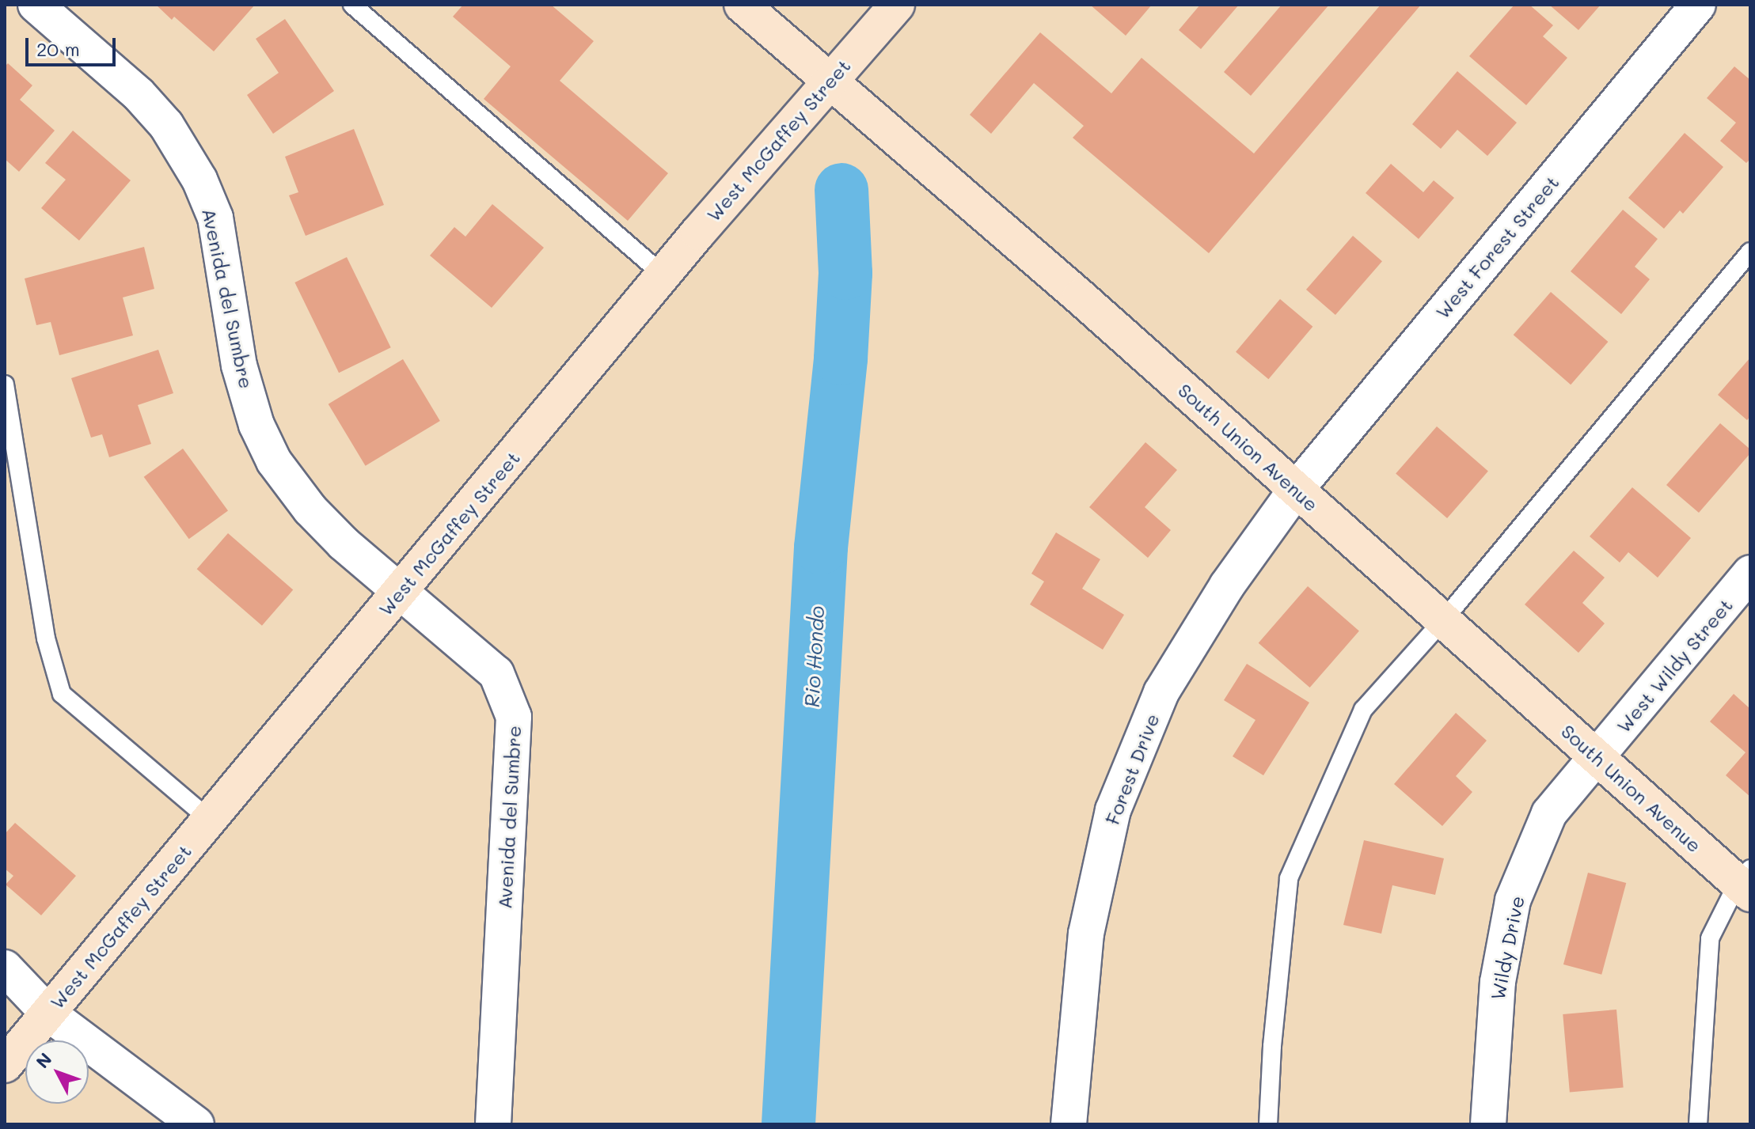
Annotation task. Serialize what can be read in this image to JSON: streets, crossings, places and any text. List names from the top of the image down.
{
  "streets": {
    "main road": ["West McGaffey Street", "South Union Avenue"],
    "street": [
      "West Forest Street",
      "Avenida del Sumbre",
      "West Wildy Street",
      "Forest Drive",
      "Wildy Drive"
    ]
  },
  "crossings": [
    ["West McGaffey Street", "Avenida del Sumbre"],
    ["West McGaffey Street", "South Union Avenue"],
    ["West Forest Street", "South Union Avenue"],
    ["West Forest Street", "Forest Drive"],
    ["South Union Avenue", "West Wildy Street"],
    ["South Union Avenue", "Forest Drive"],
    ["South Union Avenue", "Wildy Drive"],
    ["West Wildy Street", "Wildy Drive"]
  ],
  "water": ["Rio Hondo"],
  "scale_bar": "20 m",
  "north": "top left"
}
